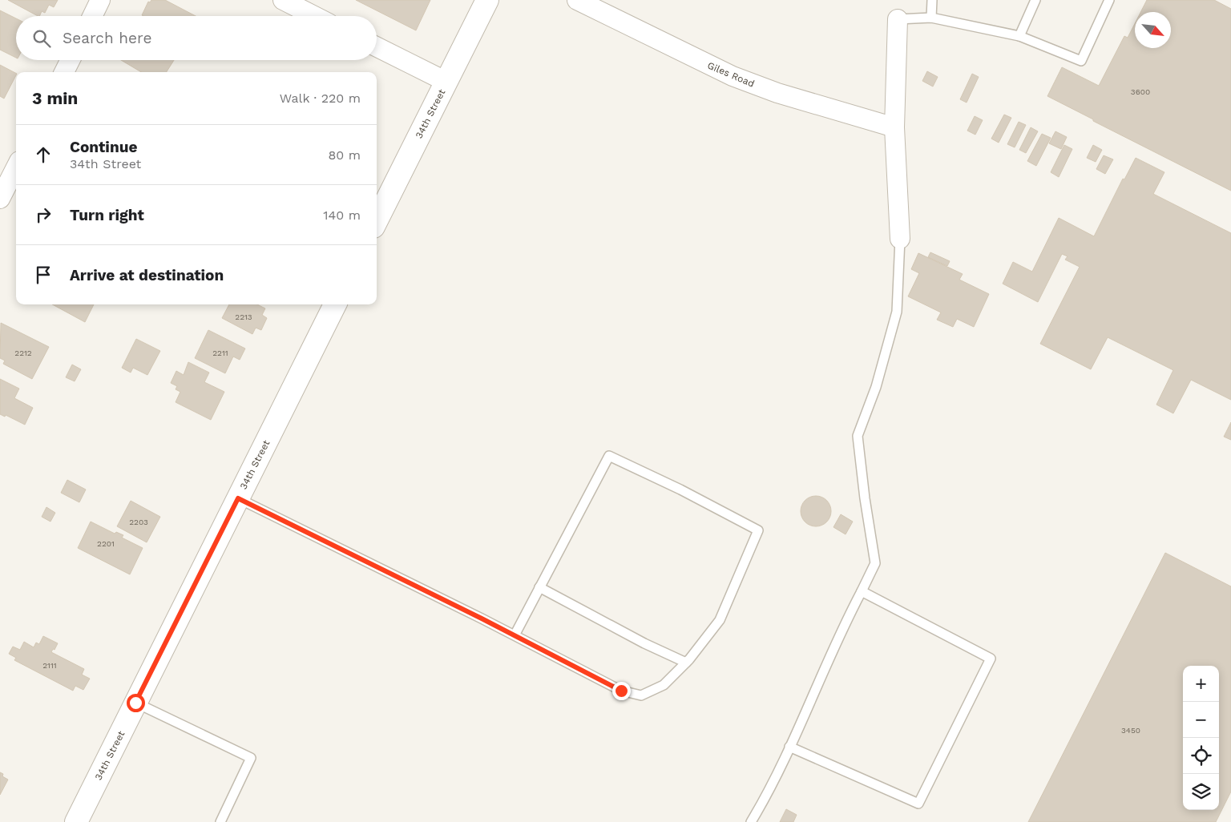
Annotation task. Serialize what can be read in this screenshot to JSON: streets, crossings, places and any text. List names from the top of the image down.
{
  "streets": {
    "street": ["Giles Road", "34th Street"]
  },
  "house_numbers": [
    "3600",
    "2213",
    "2212",
    "2211",
    "2203",
    "2201",
    "2111",
    "3450"
  ],
  "north": "bottom right",
  "page": {
    "search": "Search here",
    "heading": ["3 min", "Walk · 220 m"],
    "list": [
      ["Continue", "34th Street", "80 m"],
      ["Turn right", "140 m"],
      "Arrive at destination"
    ],
    "map_buttons": ["+", "−"]
  }
}
